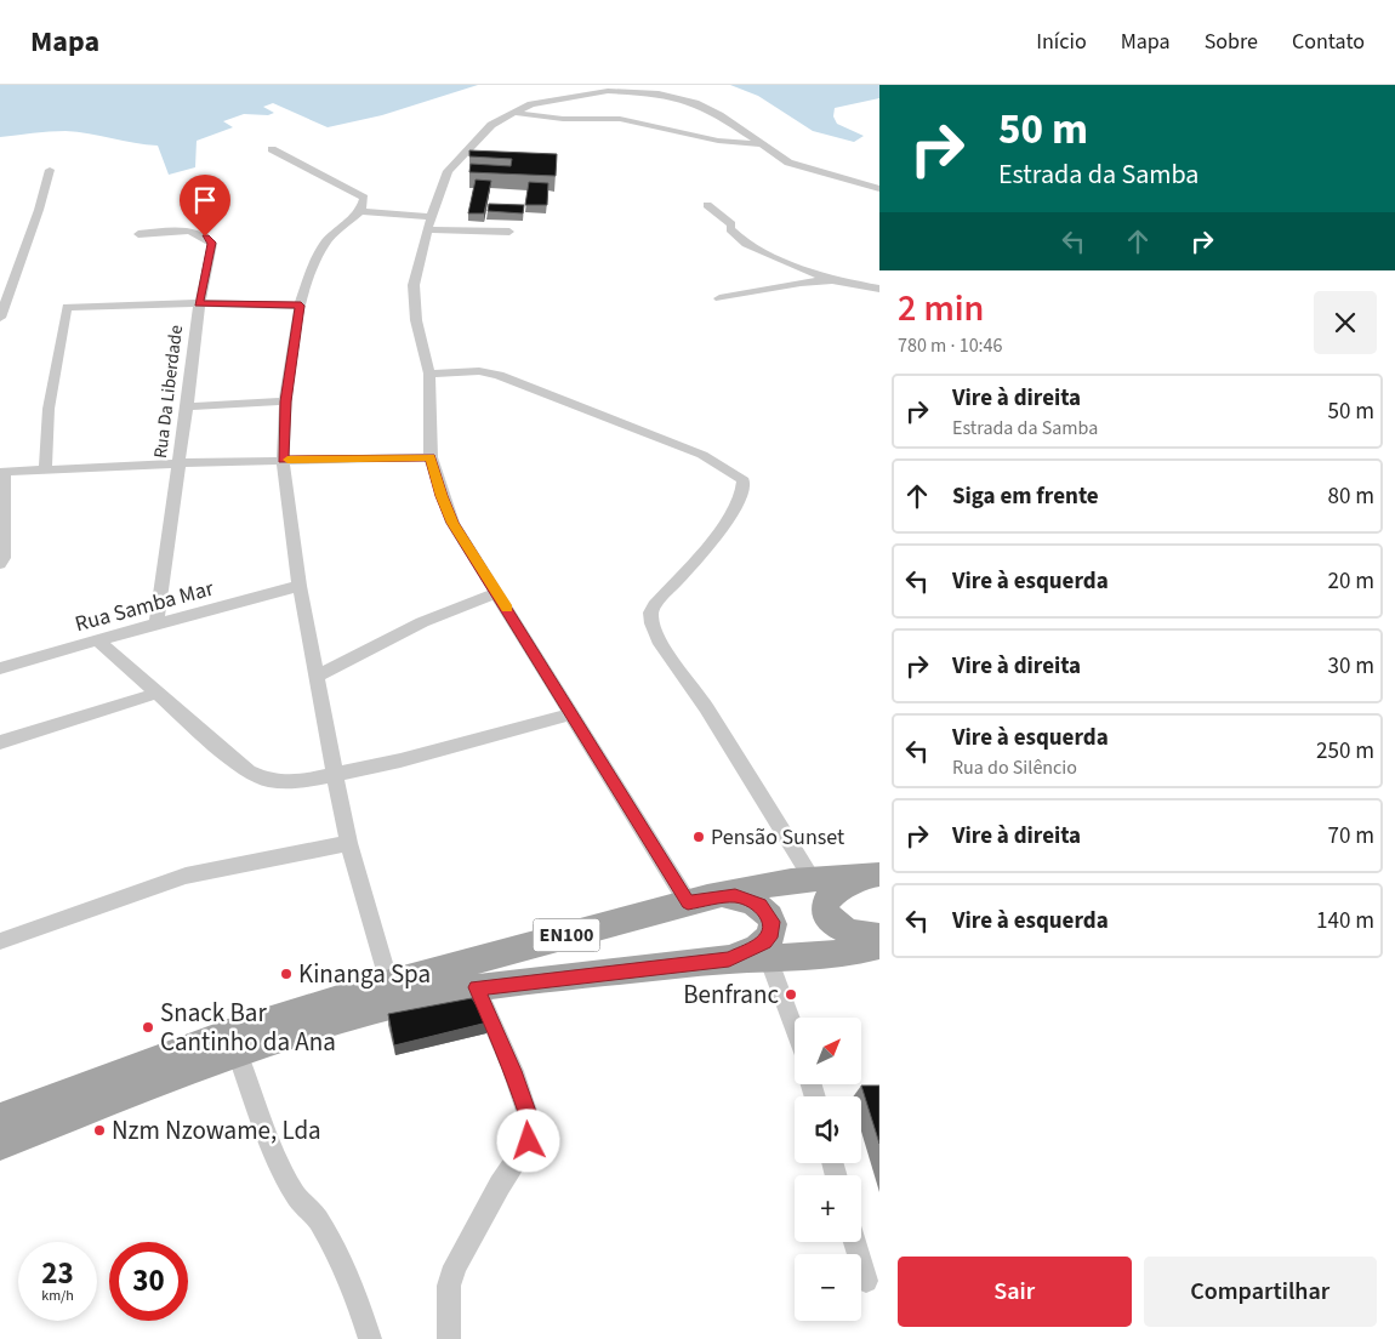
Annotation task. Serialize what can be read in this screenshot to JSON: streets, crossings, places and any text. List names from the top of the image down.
{
  "streets": {
    "main road": ["EN100"],
    "street": ["Rua Da Liberdade", "Rua Samba Mar"]
  },
  "crossings": [
    ["Rua Da Liberdade", "Rua Samba Mar"]
  ],
  "places": [
    "Pensão Sunset",
    "Kinanga Spa",
    "Benfranc",
    "Snack Bar Cantinho da Ana",
    "Nzm Nzowame, Lda"
  ],
  "north": "top right",
  "page": {
    "header": "Mapa",
    "nav": [
      "Início",
      "Mapa",
      "Sobre",
      "Contato"
    ],
    "turn": ["50 m", "Estrada da Samba"],
    "heading": ["2 min", "780 m · 10:46"],
    "list": [
      {
        "name": "Vire à direita",
        "note": "Estrada da Samba",
        "value": "50 m"
      },
      {
        "name": "Siga em frente",
        "value": "80 m"
      },
      {
        "name": "Vire à esquerda",
        "value": "20 m"
      },
      {
        "name": "Vire à direita",
        "value": "30 m"
      },
      {
        "name": "Vire à esquerda",
        "note": "Rua do Silêncio",
        "value": "250 m"
      },
      {
        "name": "Vire à direita",
        "value": "70 m"
      },
      {
        "name": "Vire à esquerda",
        "value": "140 m"
      }
    ],
    "map_buttons": ["+", "−"],
    "speed": "23 km/h",
    "limit": "30",
    "buttons": ["Sair", "Compartilhar"]
  }
}
